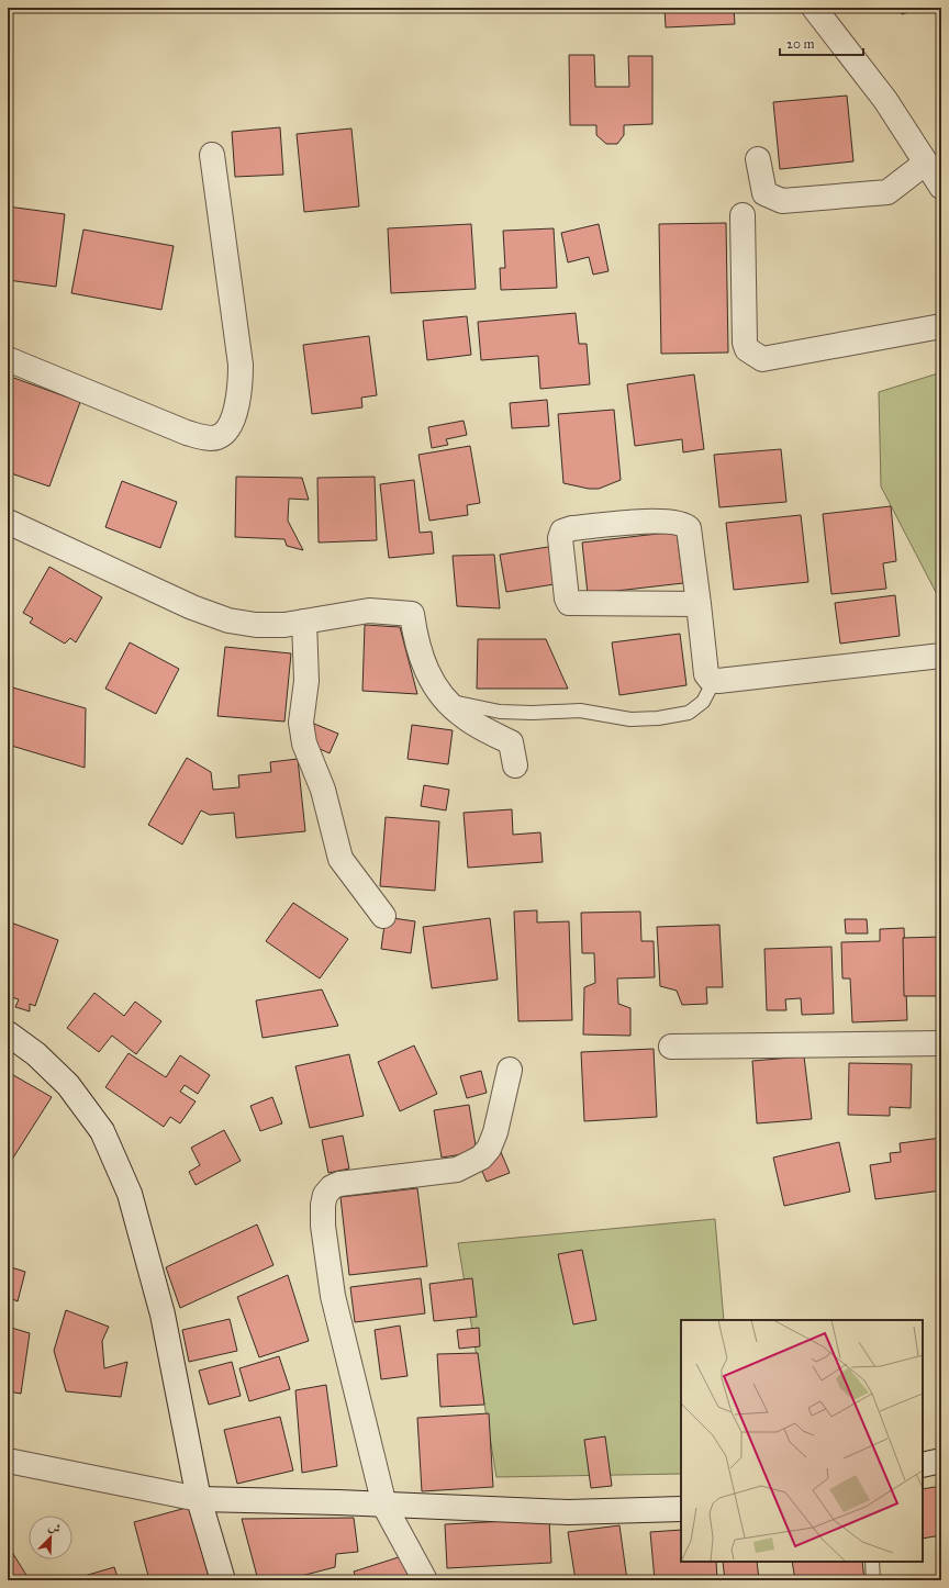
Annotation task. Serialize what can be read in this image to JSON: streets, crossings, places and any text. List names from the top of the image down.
{
  "scale_bar": "20 m",
  "north": "top right"
}
